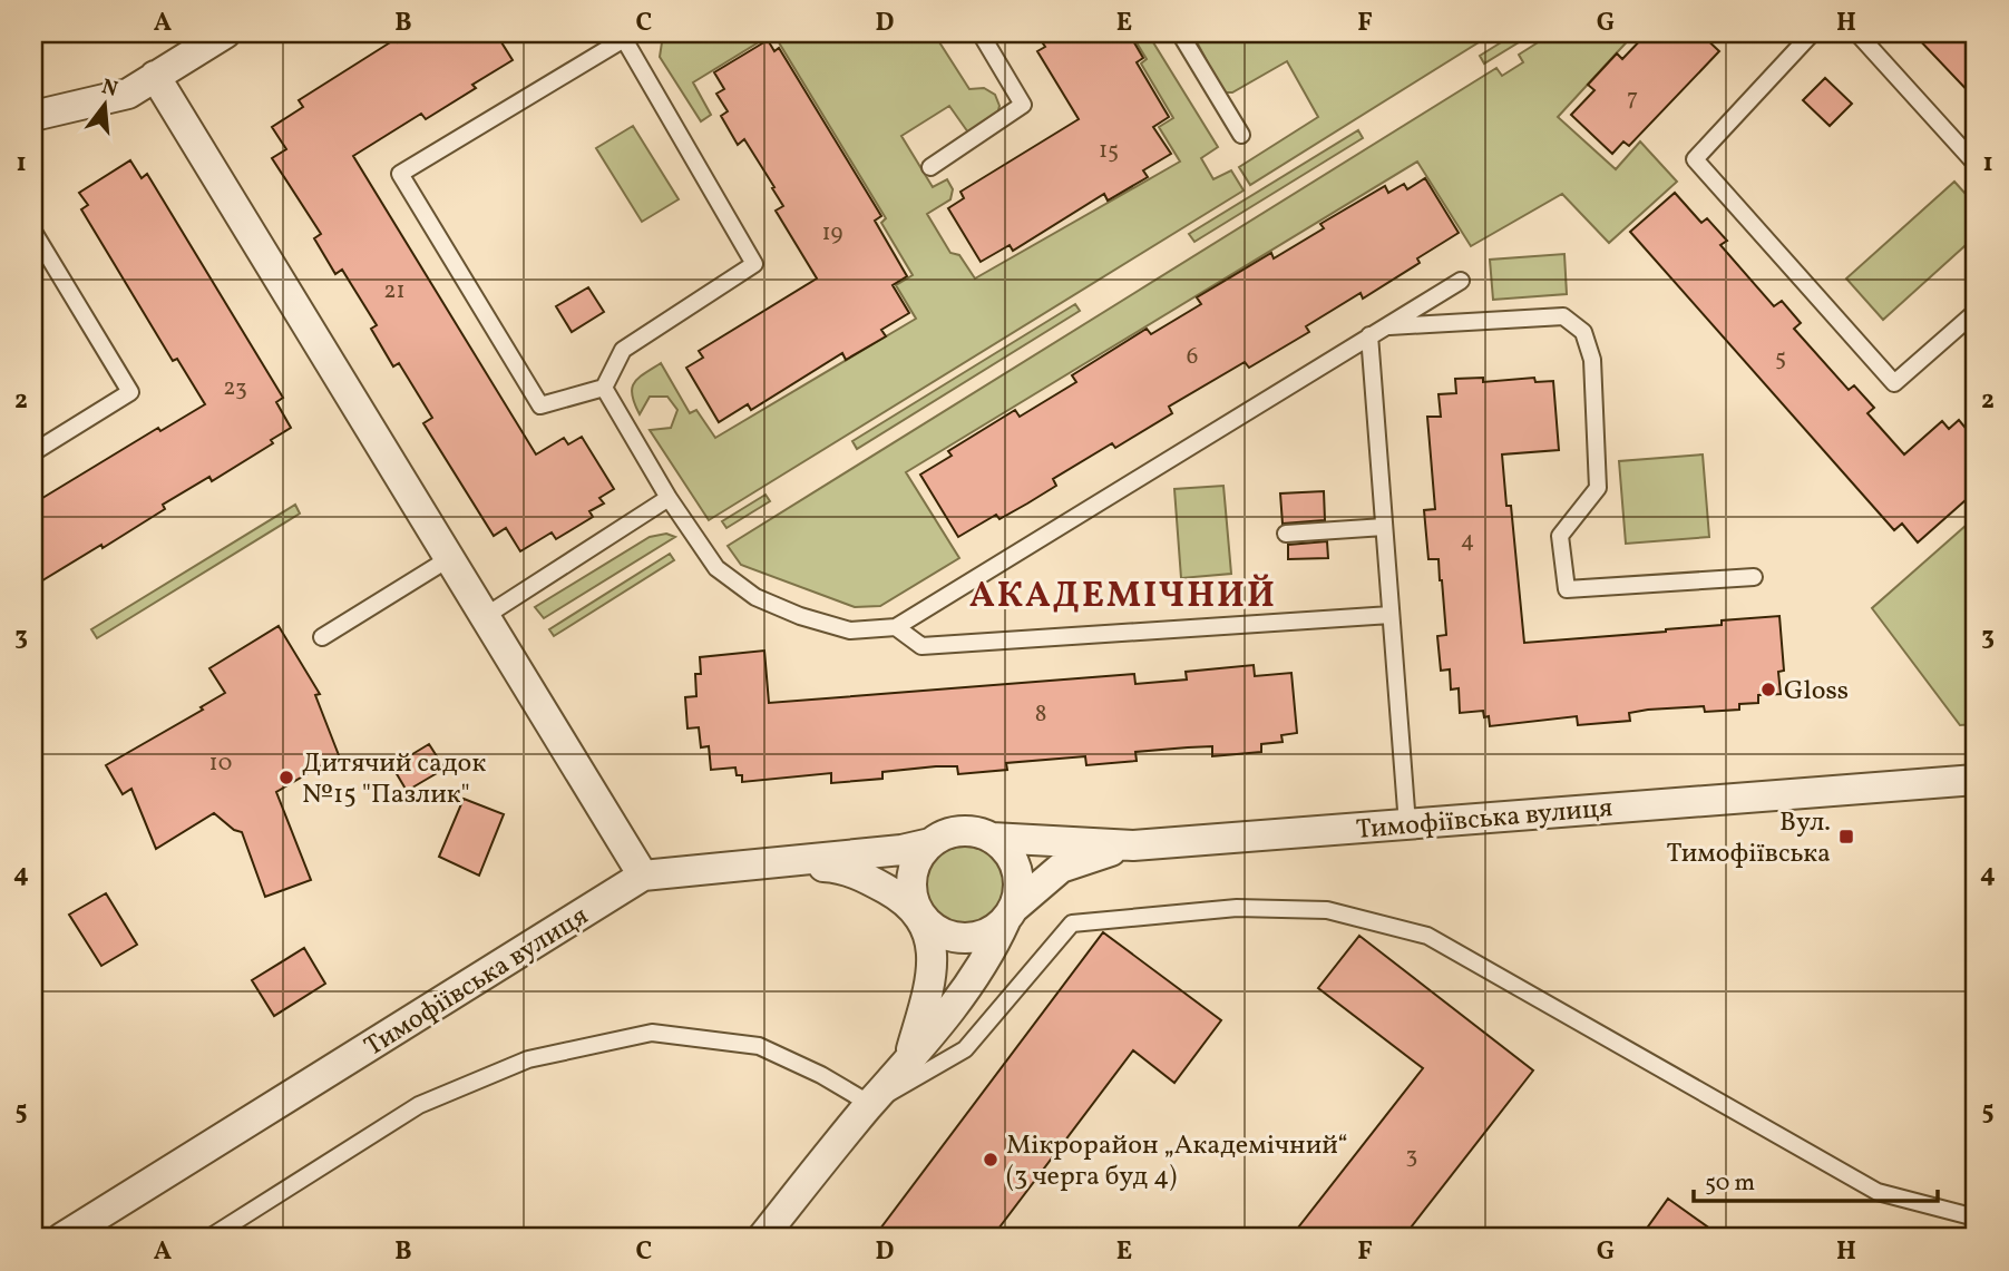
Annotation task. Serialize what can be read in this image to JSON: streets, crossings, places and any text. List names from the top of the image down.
{
  "streets": {
    "street": ["Тимофіївська вулиця"]
  },
  "districts": ["АКАДЕМІЧНИЙ"],
  "places": {
    "other": ["Gloss", "Дитячий садок №15 \"Пазлик\"", "Мікрорайон „Академічний“ (3 черга буд 4)"],
    "transit": ["Вул. Тимофіївська"]
  },
  "house_numbers": [
    "7",
    "15",
    "19",
    "21",
    "6",
    "5",
    "23",
    "4",
    "8",
    "10",
    "3"
  ],
  "scale_bar": "50 m",
  "north": "top",
  "grid": {
    "columns": [
      "A",
      "B",
      "C",
      "D",
      "E",
      "F",
      "G",
      "H"
    ],
    "rows": [
      "1",
      "2",
      "3",
      "4",
      "5"
    ]
  }
}
